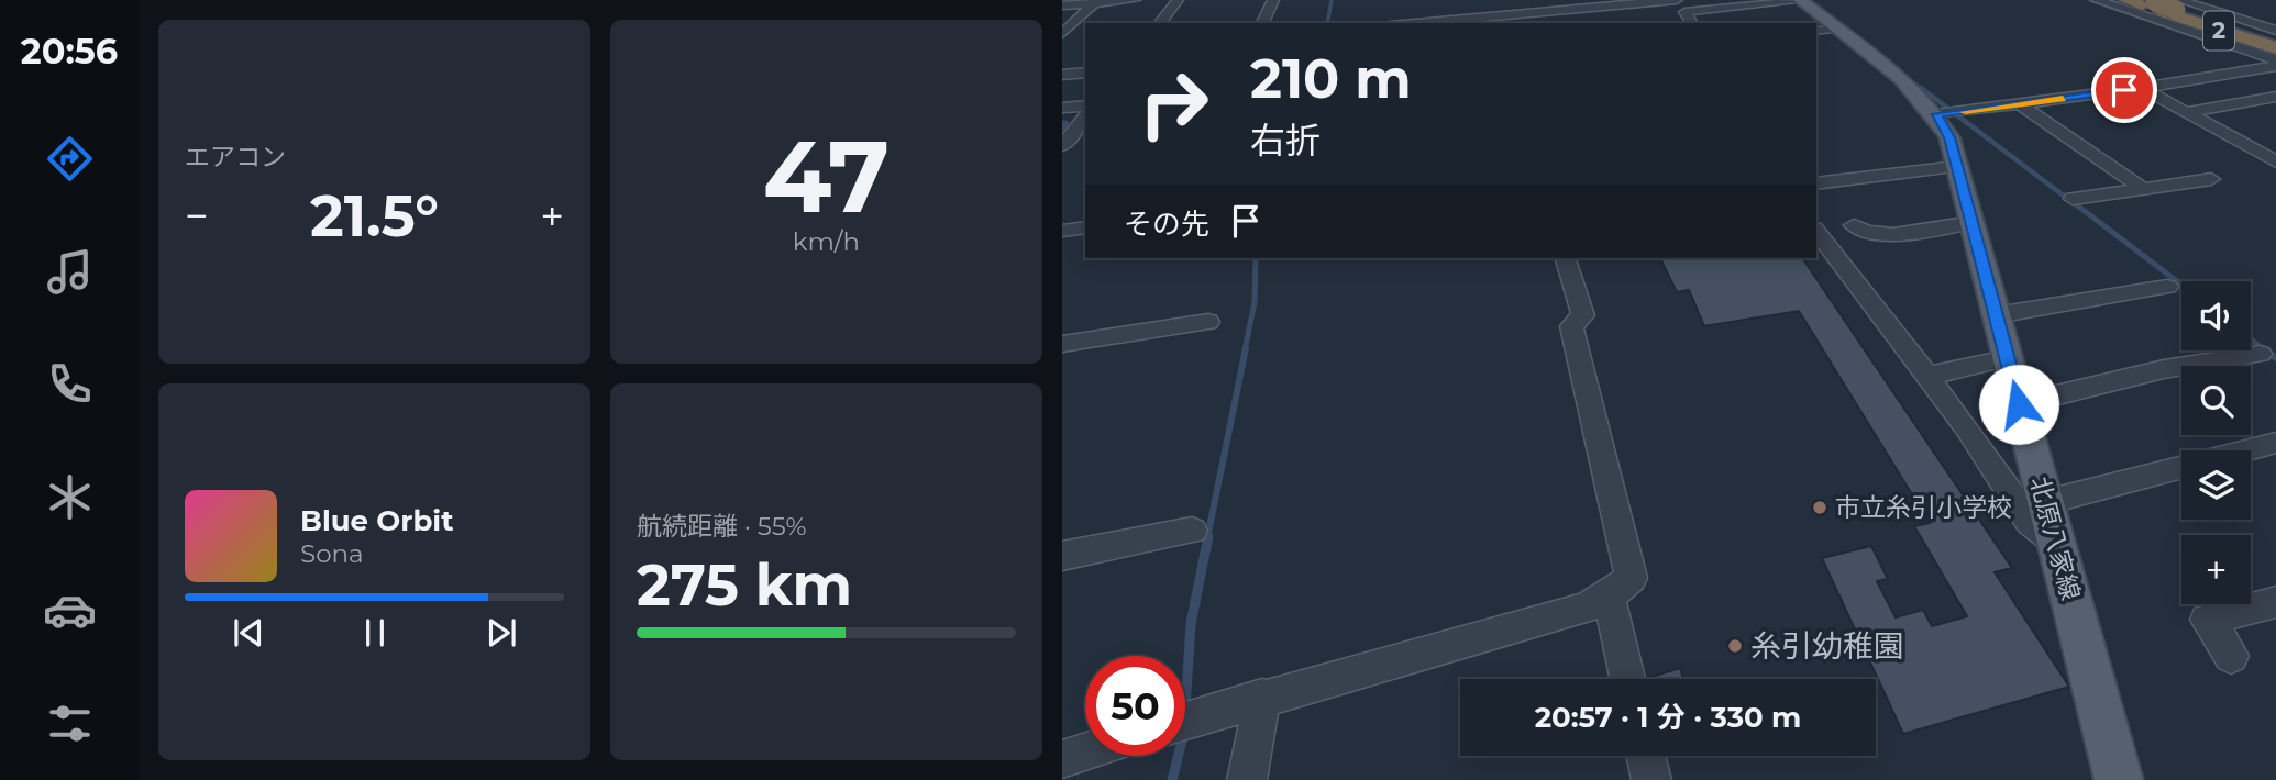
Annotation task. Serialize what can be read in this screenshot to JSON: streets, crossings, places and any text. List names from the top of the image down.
{
  "streets": {
    "highway": ["2"],
    "main road": ["北原八家線"]
  },
  "places": ["市立糸引小学校", "糸引幼稚園"],
  "page": {
    "tabs": "20:56",
    "tile": [
      "エアコン",
      ["47", "km/h"],
      ["航続距離 · 55%", "275 km"]
    ],
    "turn": ["210 m", "右折"],
    "heat": ["−", "21.5°", "+"],
    "then": "その先",
    "map_buttons": "+",
    "song": ["Blue Orbit", "Sona"],
    "limit": "50",
    "trip": "20:57 · 1 分 · 330 m"
  }
}
